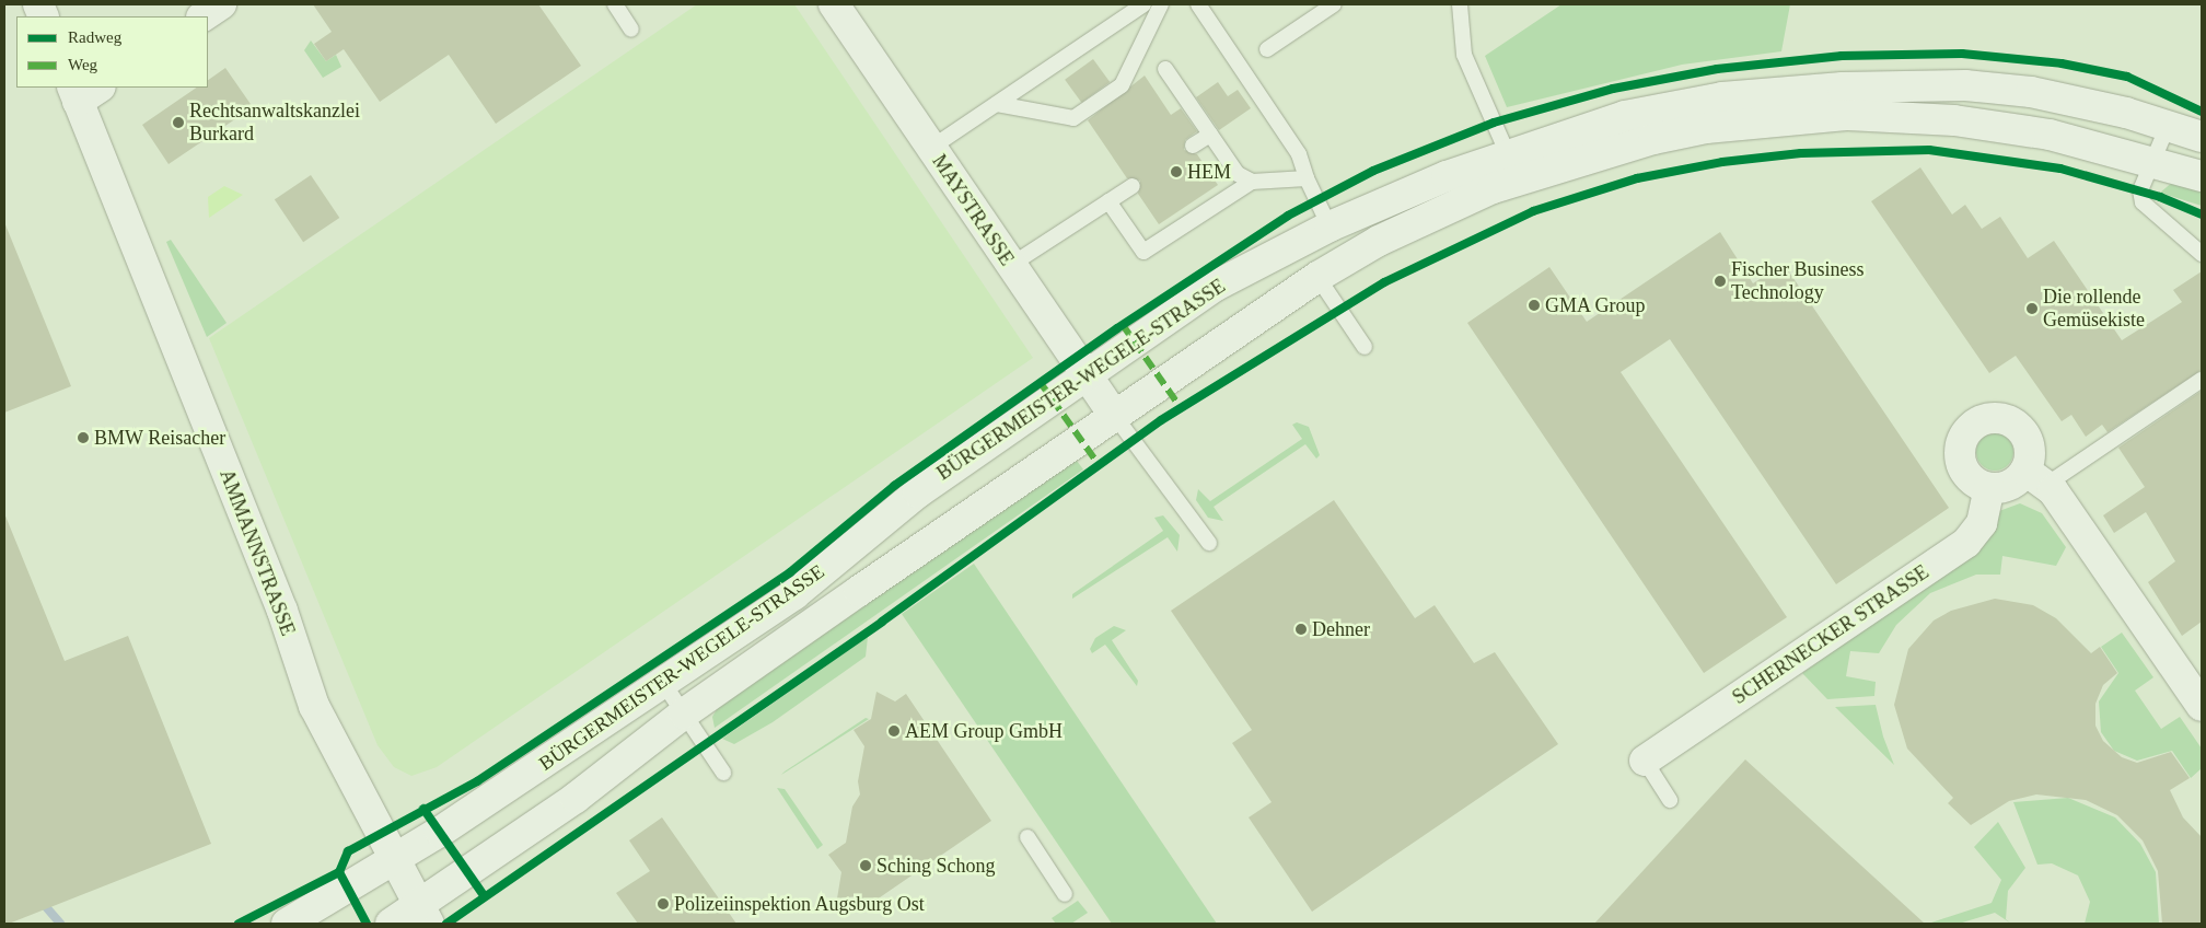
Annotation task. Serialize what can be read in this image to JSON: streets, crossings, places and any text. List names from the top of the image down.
{
  "streets": {
    "main road": [
      "MAYSTRASSE",
      "BÜRGERMEISTER-WEGELE-STRASSE",
      "AMMANNSTRASSE",
      "SCHERNECKER STRASSE"
    ]
  },
  "crossings": [
    ["MAYSTRASSE", "BÜRGERMEISTER-WEGELE-STRASSE"],
    ["BÜRGERMEISTER-WEGELE-STRASSE", "AMMANNSTRASSE"]
  ],
  "places": [
    "Rechtsanwaltskanzlei Burkard",
    "HEM",
    "Fischer Business Technology",
    "GMA Group",
    "Die rollende Gemüsekiste",
    "BMW Reisacher",
    "Dehner",
    "AEM Group GmbH",
    "Sching Schong",
    "Polizeiinspektion Augsburg Ost"
  ],
  "legend": ["Radweg", "Weg"]
}
